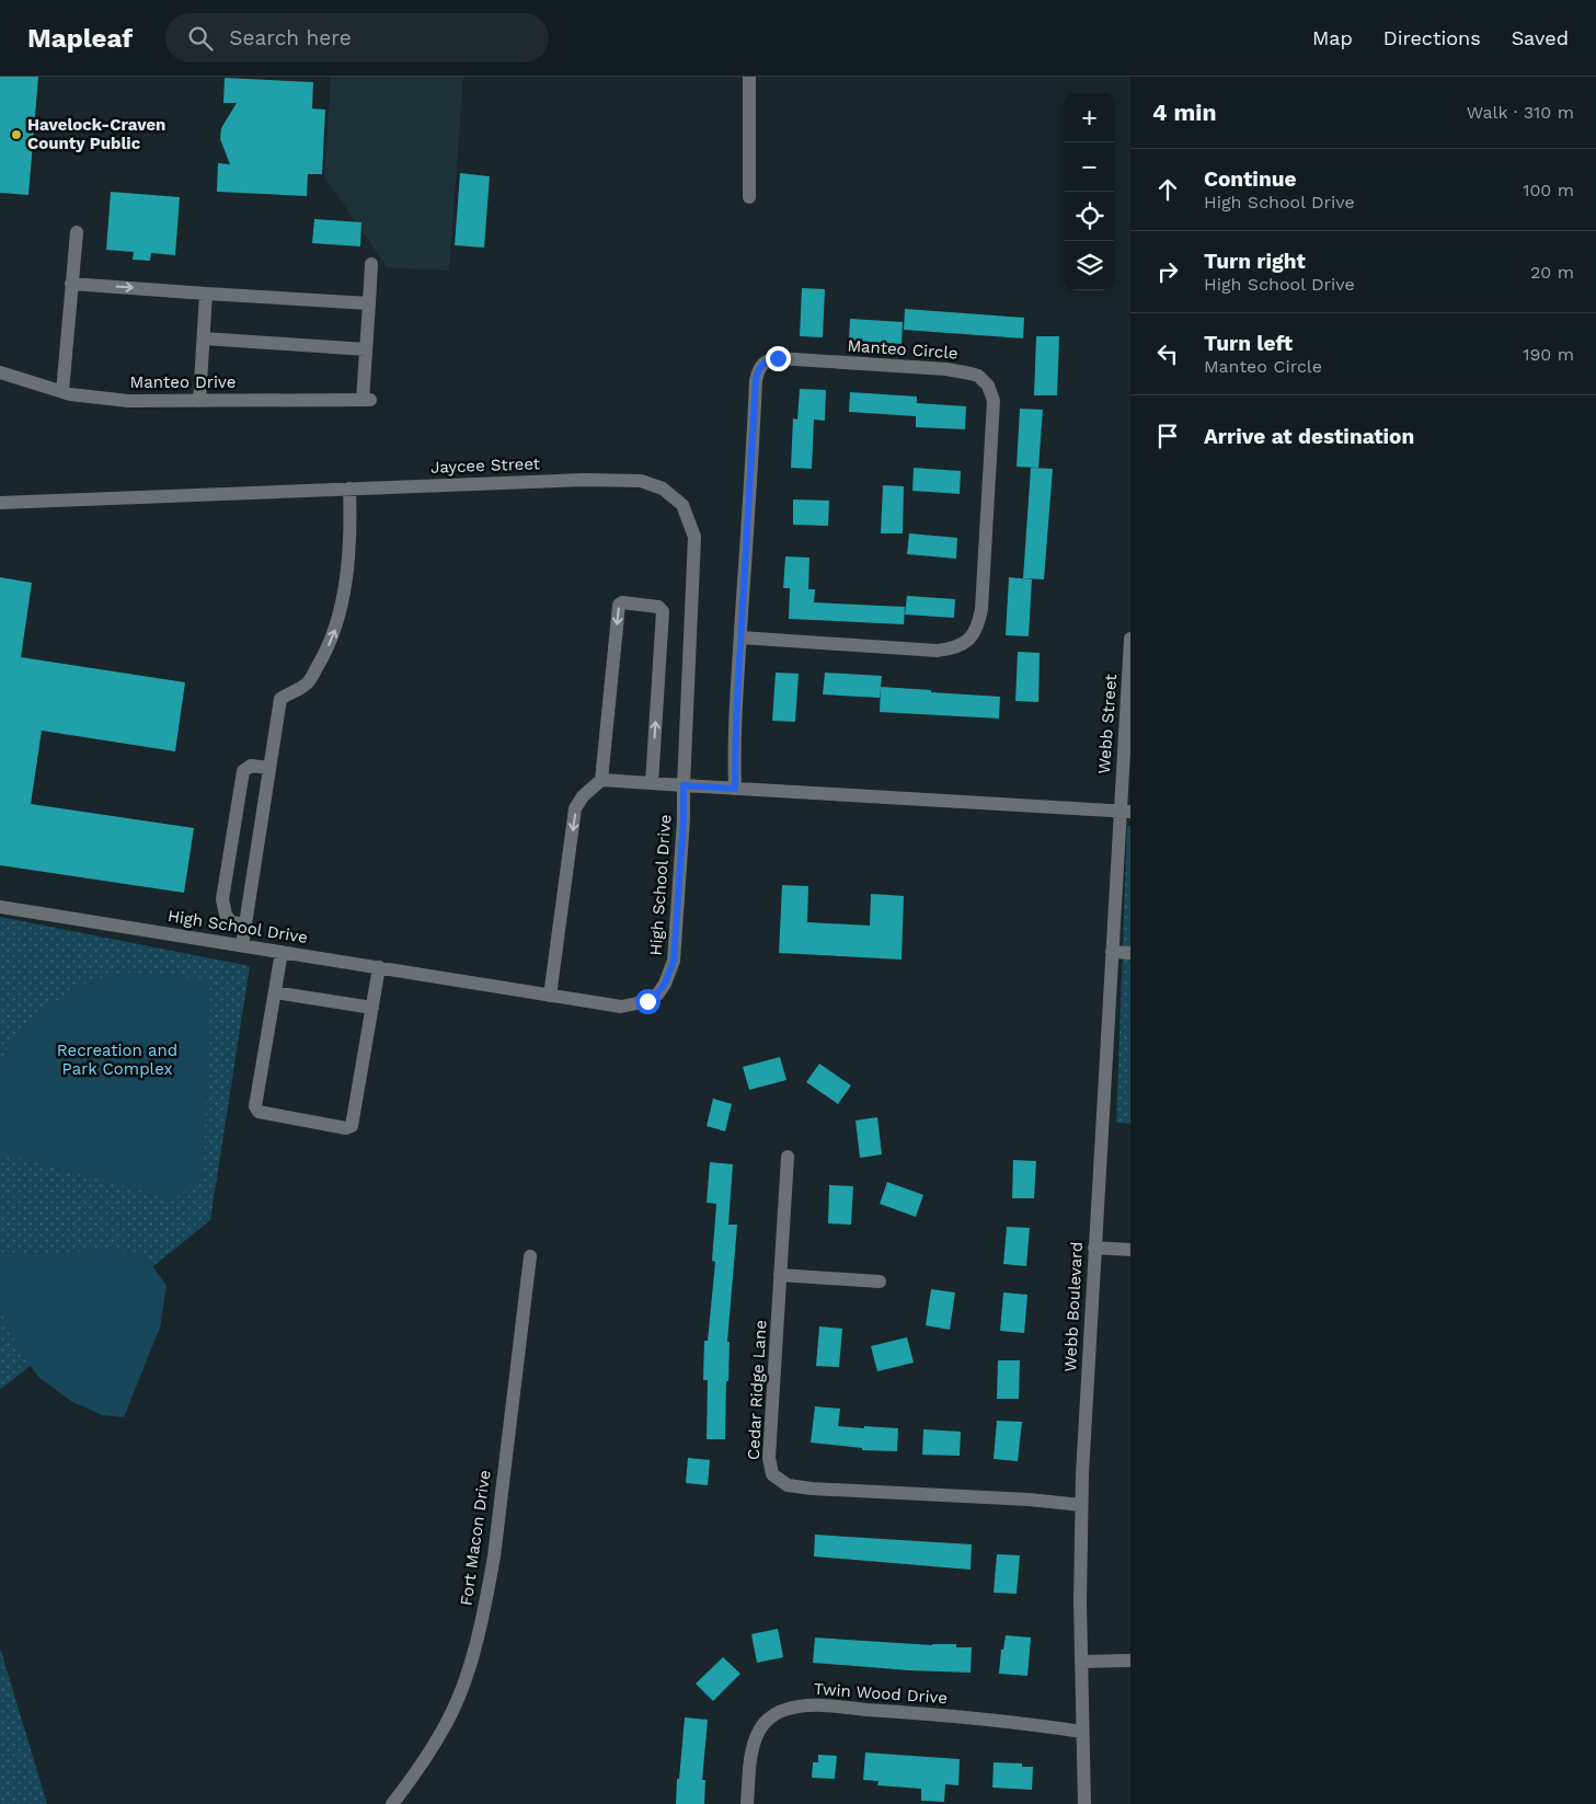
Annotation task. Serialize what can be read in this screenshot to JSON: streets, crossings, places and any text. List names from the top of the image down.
{
  "streets": {
    "street": [
      "Manteo Circle",
      "Manteo Drive",
      "Jaycee Street",
      "Webb Street",
      "High School Drive",
      "Webb Boulevard",
      "Cedar Ridge Lane",
      "Fort Macon Drive",
      "Twin Wood Drive"
    ]
  },
  "crossings": [
    ["Jaycee Street", "High School Drive"],
    ["Webb Street", "Webb Boulevard"],
    ["Webb Boulevard", "Cedar Ridge Lane"],
    ["Webb Boulevard", "Twin Wood Drive"]
  ],
  "parks": ["Recreation and Park Complex"],
  "places": ["Havelock-Craven County Public"],
  "page": {
    "header": "Mapleaf",
    "search": "Search here",
    "nav": ["Map", "Directions", "Saved"],
    "heading": ["4 min", "Walk · 310 m"],
    "map_buttons": ["+", "−"],
    "list": [
      ["Continue", "High School Drive", "100 m"],
      ["Turn right", "High School Drive", "20 m"],
      ["Turn left", "Manteo Circle", "190 m"],
      "Arrive at destination"
    ]
  }
}
